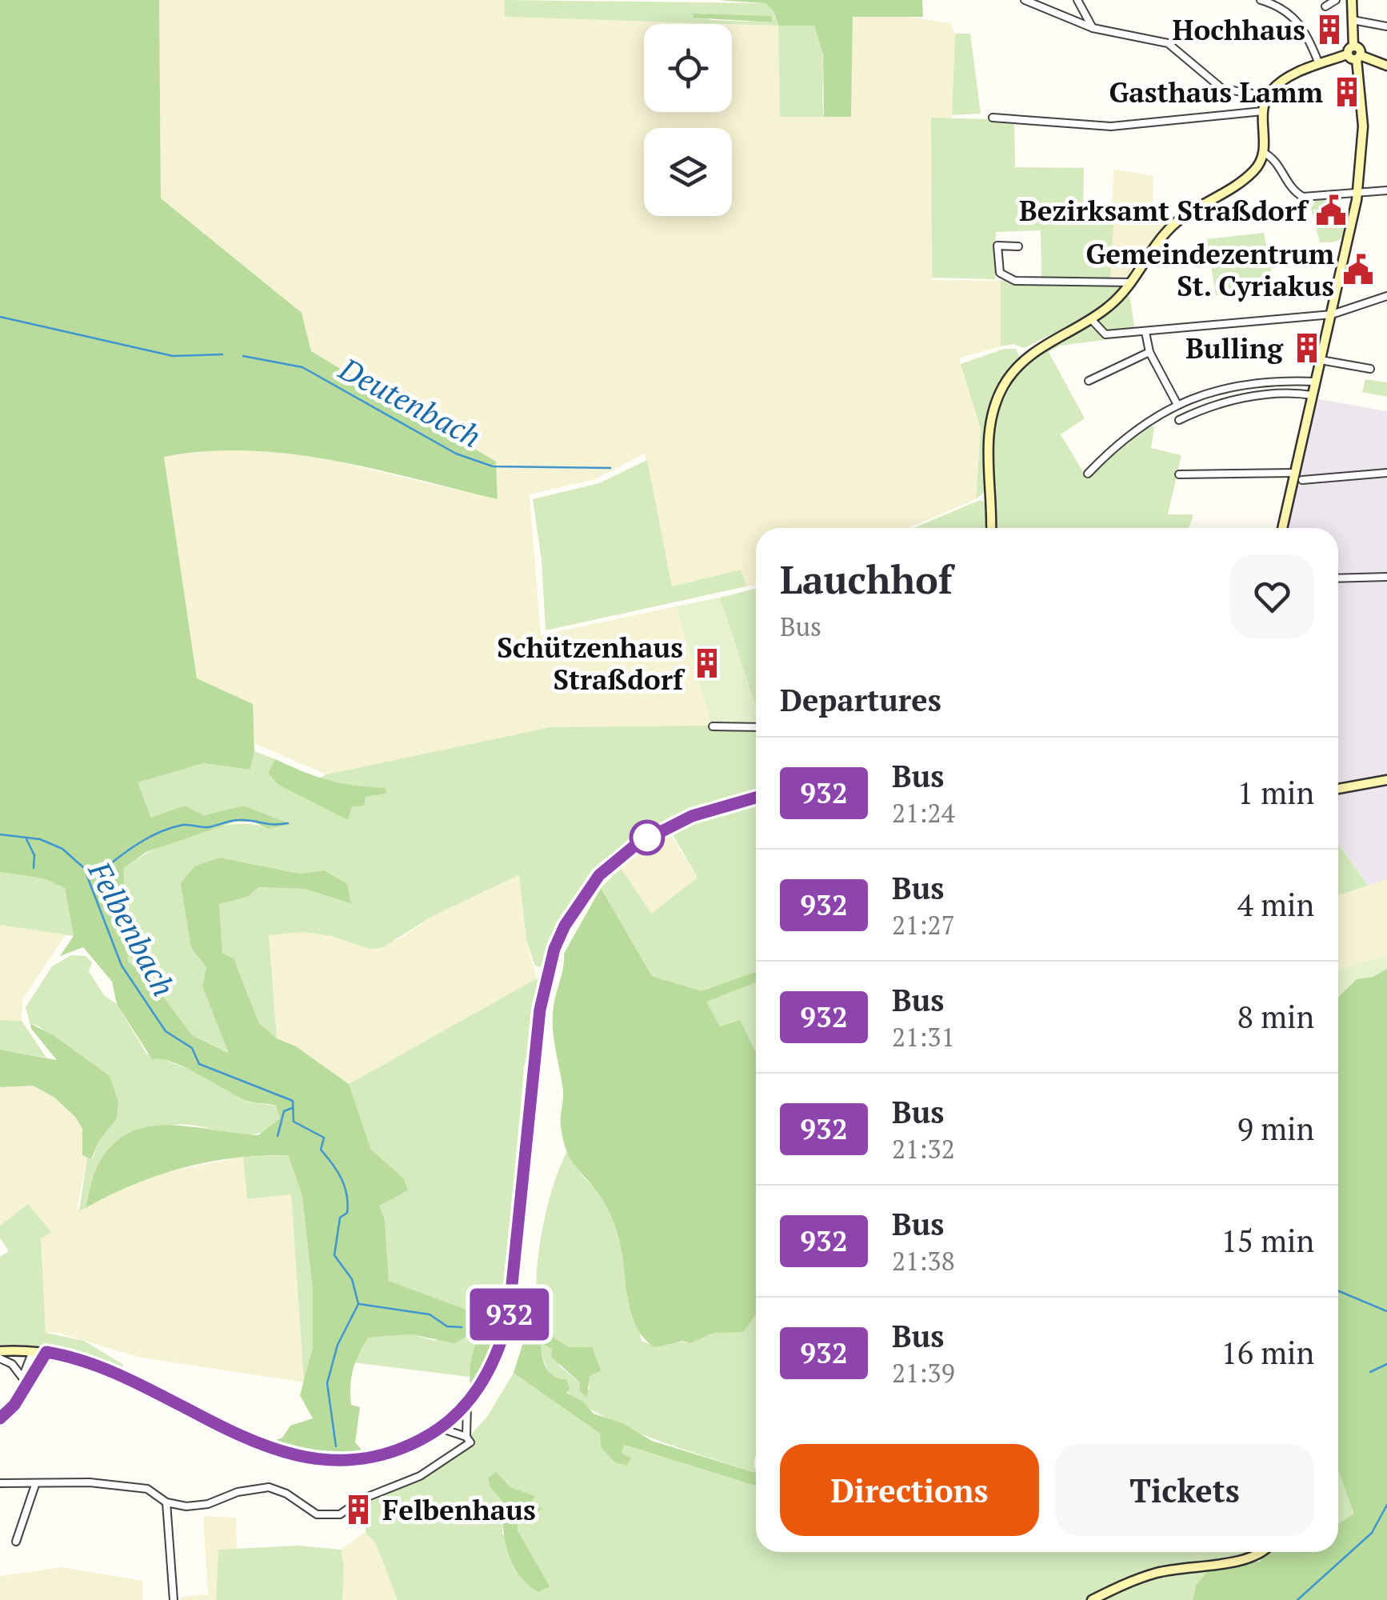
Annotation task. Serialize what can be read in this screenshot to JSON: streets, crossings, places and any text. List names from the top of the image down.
{
  "water": ["Deutenbach", "Felbenbach"],
  "places": {
    "building": [
      "Hochhaus",
      "Gasthaus Lamm",
      "Bulling",
      "Schützenhaus Straßdorf",
      "Felbenhaus"
    ],
    "public building": ["Bezirksamt Straßdorf", "Gemeindezentrum St. Cyriakus"]
  },
  "lines": ["bus line 932"],
  "page": {
    "on_map": "932",
    "heading": [
      ["Lauchhof", "Bus"],
      "Departures"
    ],
    "list": [
      {
        "mark": "932",
        "name": "Bus",
        "note": "21:24",
        "value": "1 min"
      },
      {
        "mark": "932",
        "name": "Bus",
        "note": "21:27",
        "value": "4 min"
      },
      {
        "mark": "932",
        "name": "Bus",
        "note": "21:31",
        "value": "8 min"
      },
      {
        "mark": "932",
        "name": "Bus",
        "note": "21:32",
        "value": "9 min"
      },
      {
        "mark": "932",
        "name": "Bus",
        "note": "21:38",
        "value": "15 min"
      },
      {
        "mark": "932",
        "name": "Bus",
        "note": "21:39",
        "value": "16 min"
      }
    ],
    "buttons": ["Directions", "Tickets"]
  }
}
